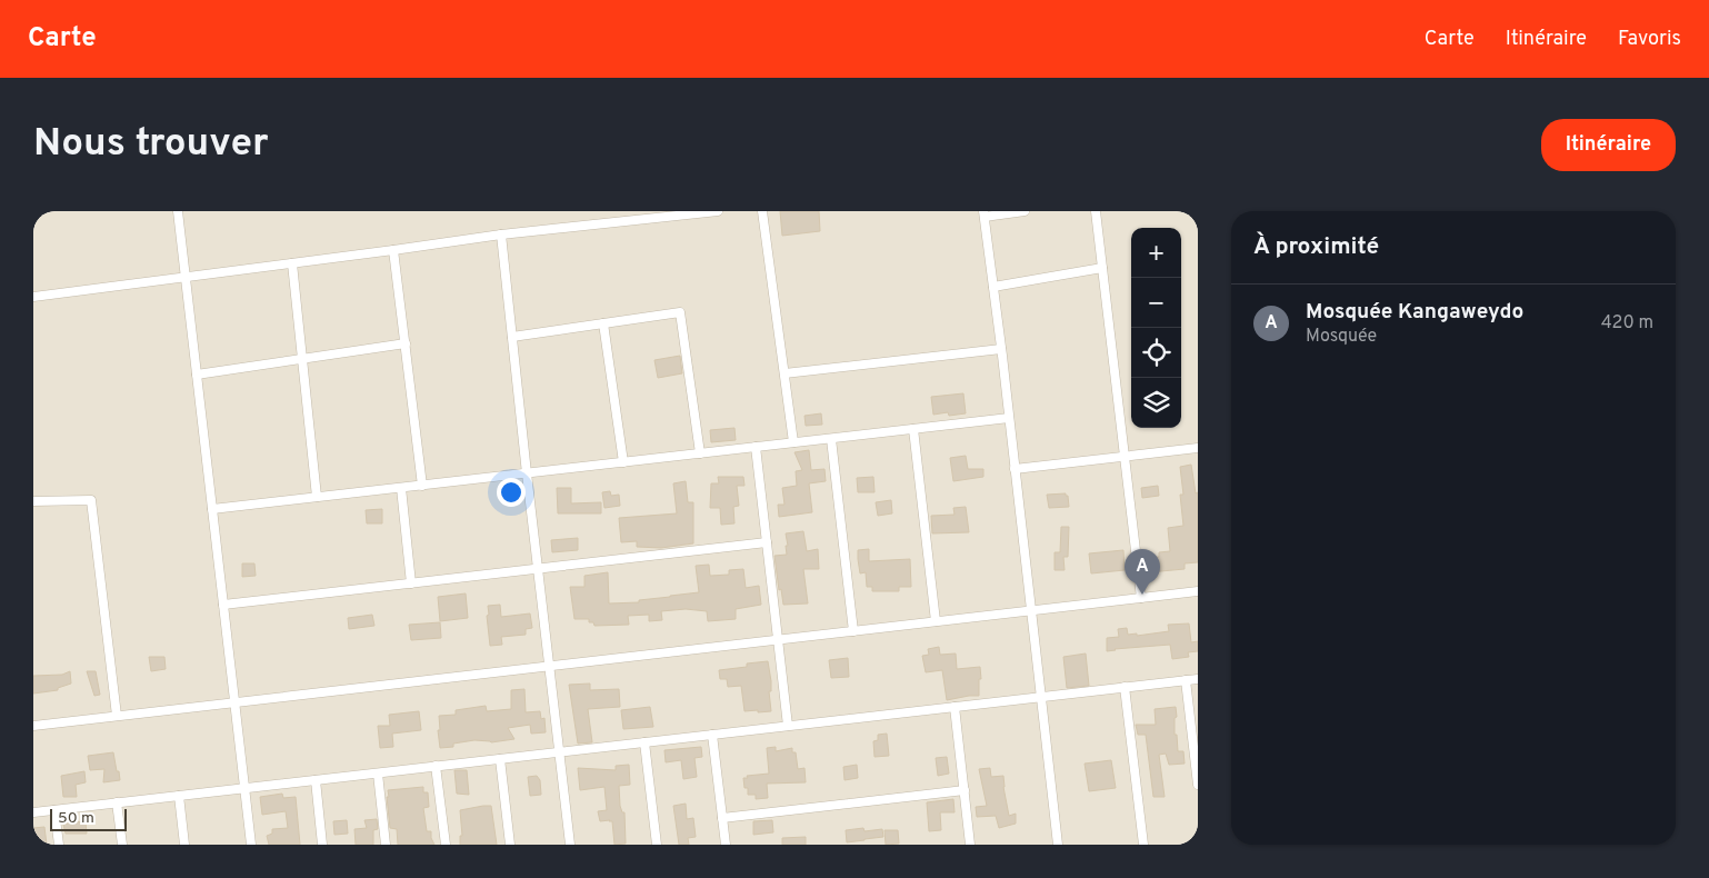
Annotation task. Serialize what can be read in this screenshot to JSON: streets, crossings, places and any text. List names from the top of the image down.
{
  "scale_bar": "50 m",
  "page": {
    "header": "Carte",
    "nav": ["Carte", "Itinéraire", "Favoris"],
    "buttons": "Itinéraire",
    "title": "Nous trouver",
    "heading": "À proximité",
    "map_buttons": ["+", "−"],
    "list": [
      {
        "mark": "A",
        "name": "Mosquée Kangaweydo",
        "note": "Mosquée",
        "value": "420 m"
      }
    ],
    "pins": "A",
    "scale": "50 m"
  }
}
